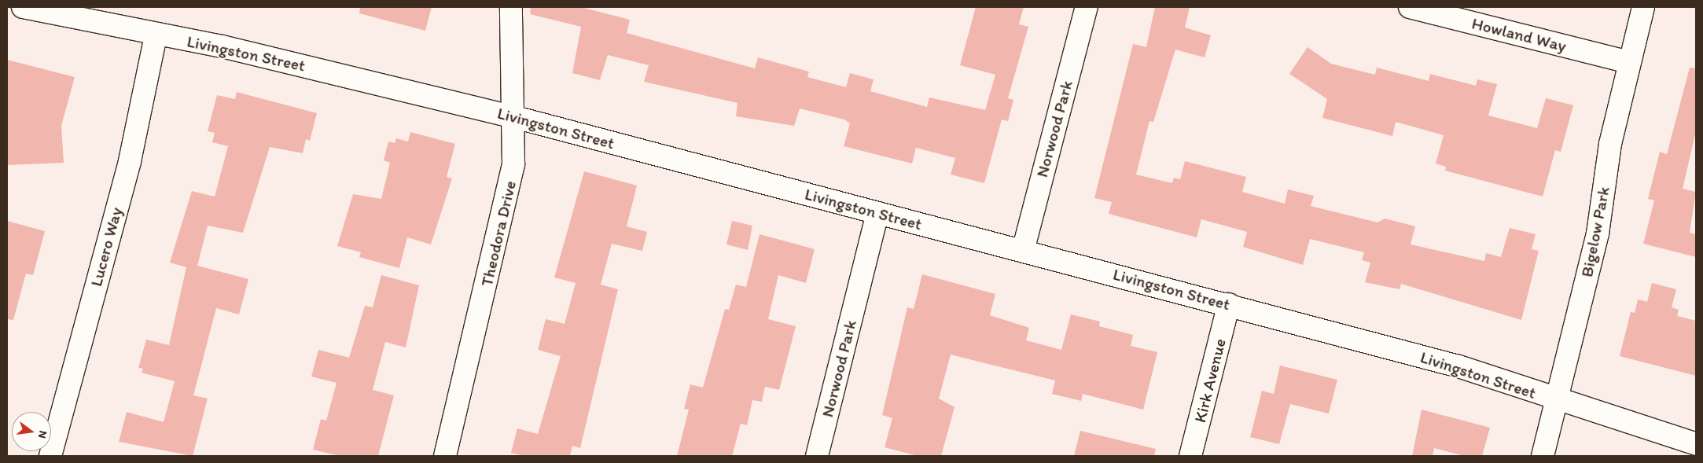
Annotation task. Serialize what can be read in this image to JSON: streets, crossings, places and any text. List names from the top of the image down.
{
  "streets": {
    "street": [
      "Howland Way",
      "Livingston Street",
      "Norwood Park",
      "Bigelow Park",
      "Theodora Drive",
      "Lucero Way",
      "Kirk Avenue"
    ]
  },
  "crossings": [
    ["Howland Way", "Bigelow Park"],
    ["Livingston Street", "Norwood Park"],
    ["Livingston Street", "Bigelow Park"],
    ["Livingston Street", "Theodora Drive"],
    ["Livingston Street", "Lucero Way"],
    ["Livingston Street", "Kirk Avenue"]
  ],
  "north": "right"
}
